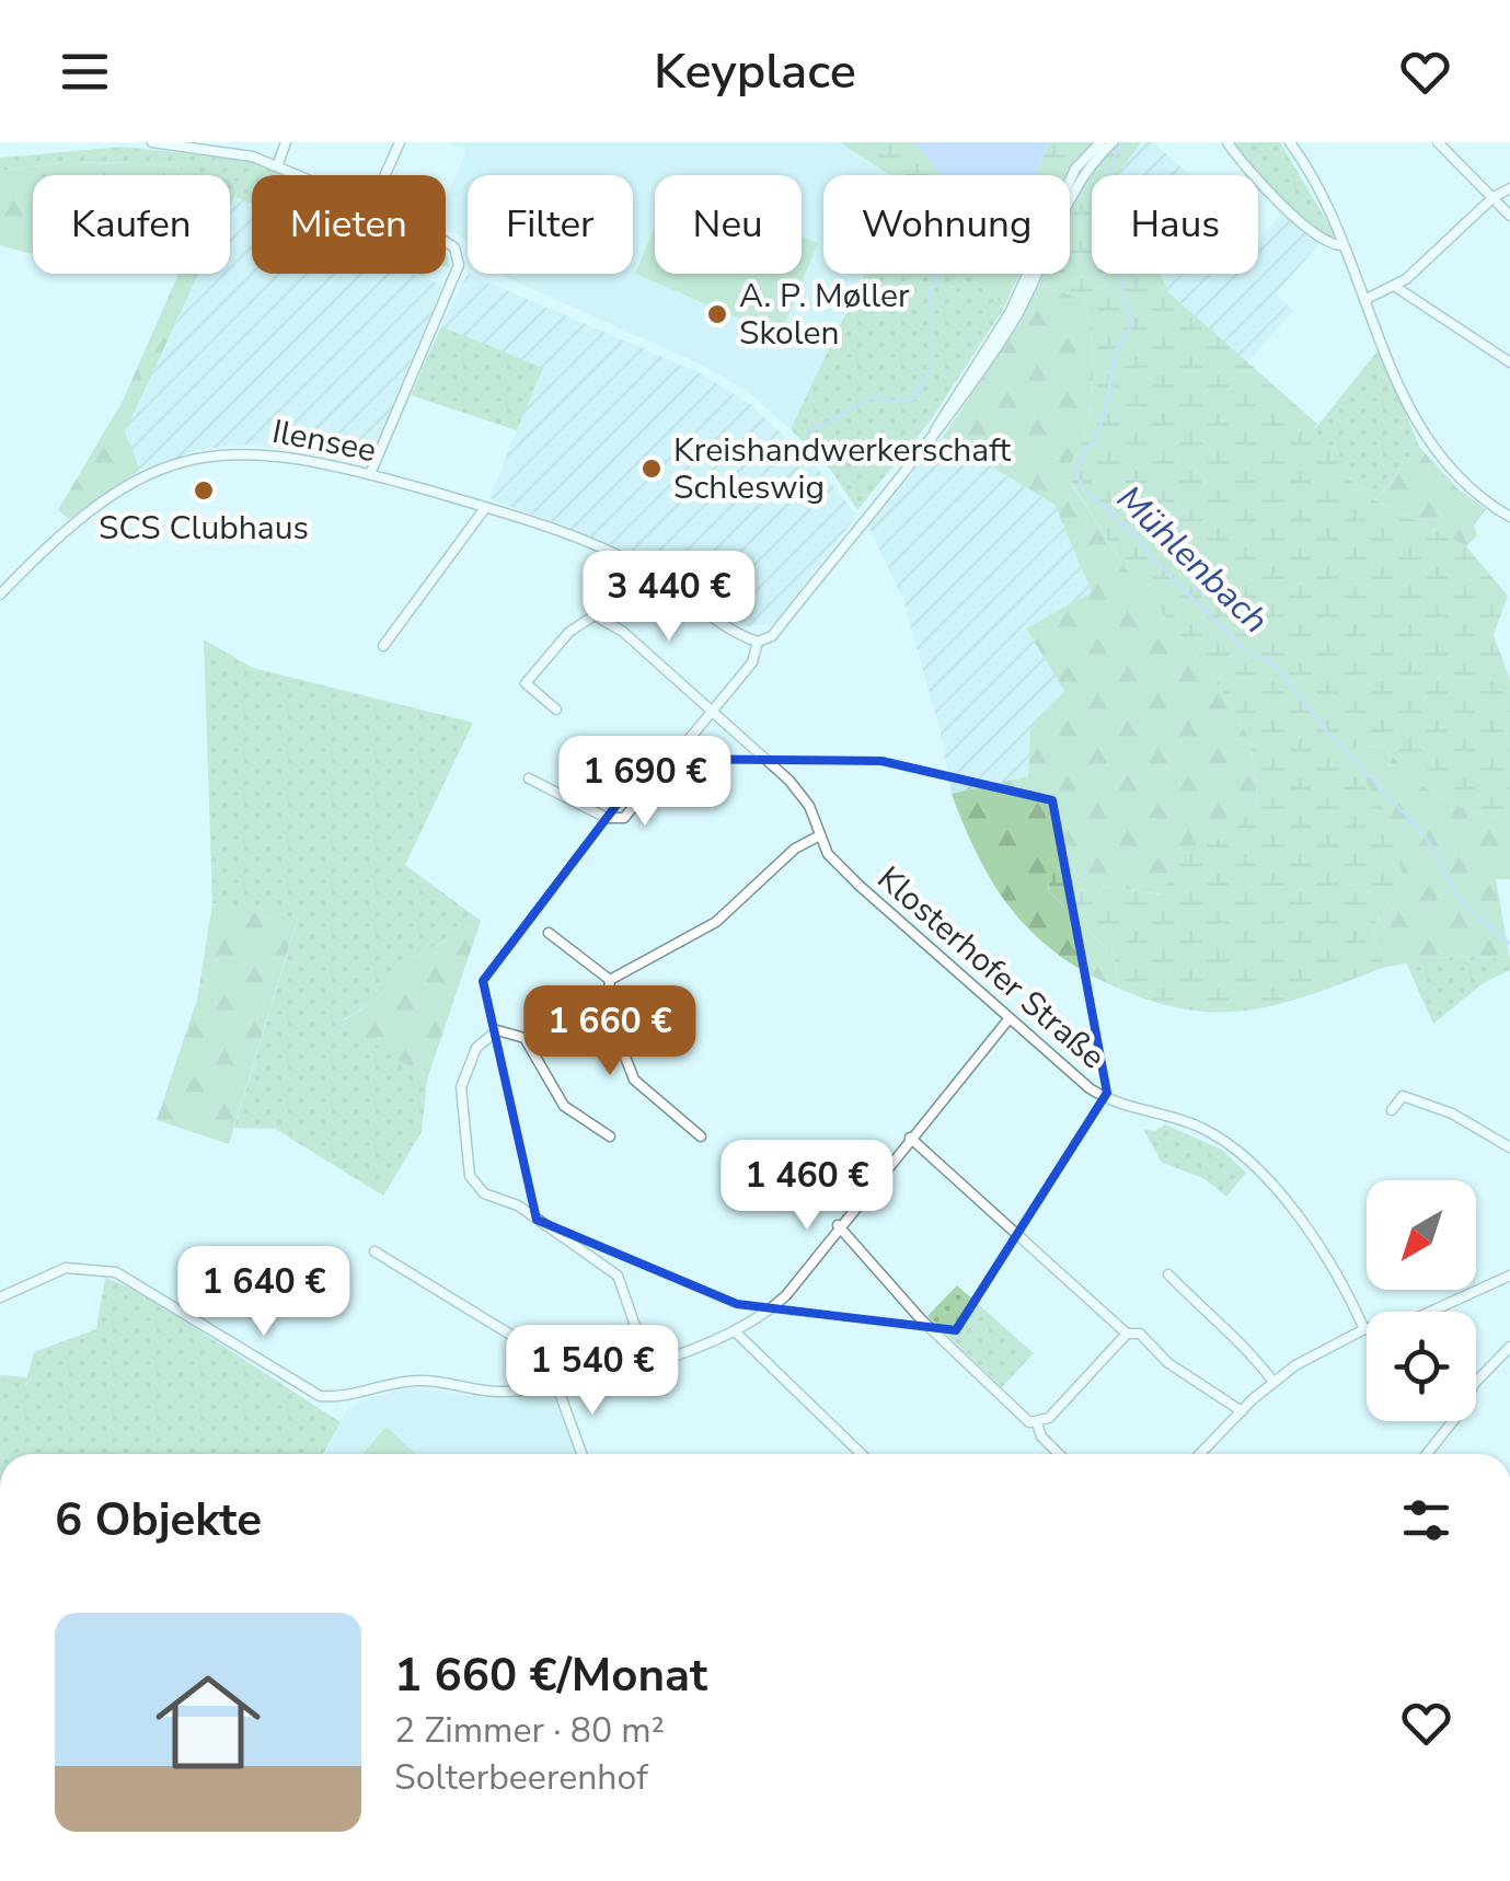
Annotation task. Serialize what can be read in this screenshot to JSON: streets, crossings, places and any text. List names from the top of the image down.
{
  "streets": {
    "street": ["Ilensee", "Klosterhofer Straße"]
  },
  "water": ["Mühlenbach"],
  "places": ["A. P. Møller Skolen", "Kreishandwerkerschaft Schleswig", "SCS Clubhaus"],
  "north": "bottom left",
  "page": {
    "header": "Keyplace",
    "chip": [
      "Kaufen",
      "Mieten",
      "Filter",
      "Neu",
      "Wohnung",
      "Haus"
    ],
    "price": [
      "3 440 €",
      "1 690 €",
      "1 660 €",
      "1 460 €",
      "1 640 €",
      "1 540 €"
    ],
    "heading": "6 Objekte",
    "list": [
      {
        "name": "1 660 €/Monat",
        "note": "2 Zimmer · 80 m² · Solterbeerenhof"
      }
    ]
  }
}
